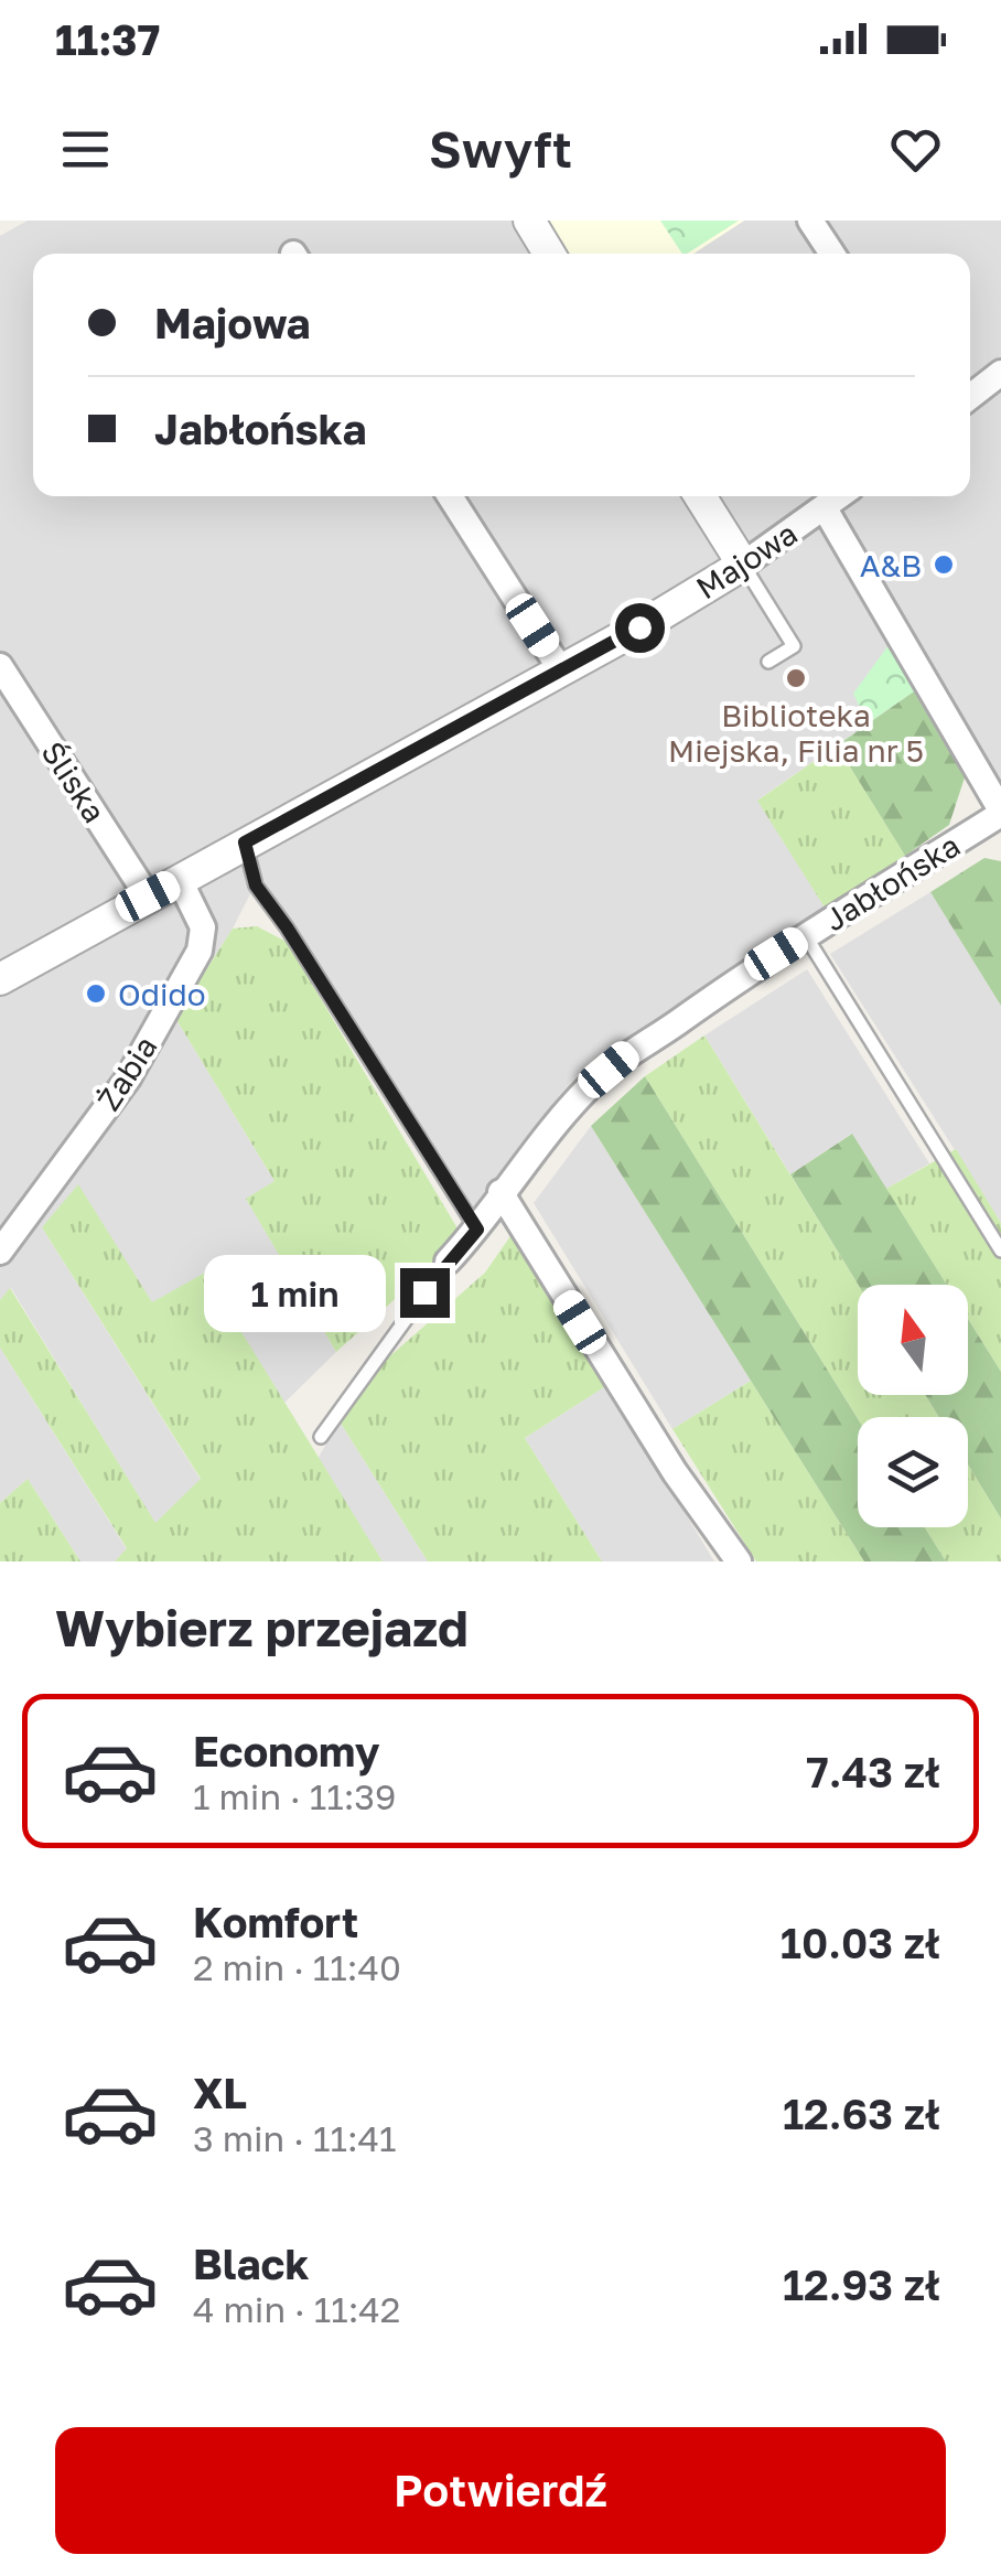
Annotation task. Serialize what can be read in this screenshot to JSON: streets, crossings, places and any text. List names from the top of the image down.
{
  "streets": {
    "street": [
      "Majowa",
      "Śliska",
      "Jabłońska",
      "Żabia"
    ]
  },
  "crossings": [
    ["Majowa", "Śliska"],
    ["Majowa", "Jabłońska"],
    ["Majowa", "Żabia"]
  ],
  "places": ["A&B", "Biblioteka Miejska, Filia nr 5", "Odido"],
  "north": "top",
  "page": {
    "status": "11:37",
    "header": "Swyft",
    "banner": ["Majowa", "Jabłońska"],
    "bubble": "1 min",
    "heading": "Wybierz przejazd",
    "list": [
      {
        "name": "Economy",
        "note": "1 min · 11:39",
        "value": "7.43 zł"
      },
      {
        "name": "Komfort",
        "note": "2 min · 11:40",
        "value": "10.03 zł"
      },
      {
        "name": "XL",
        "note": "3 min · 11:41",
        "value": "12.63 zł"
      },
      {
        "name": "Black",
        "note": "4 min · 11:42",
        "value": "12.93 zł"
      }
    ],
    "buttons": "Potwierdź"
  }
}
